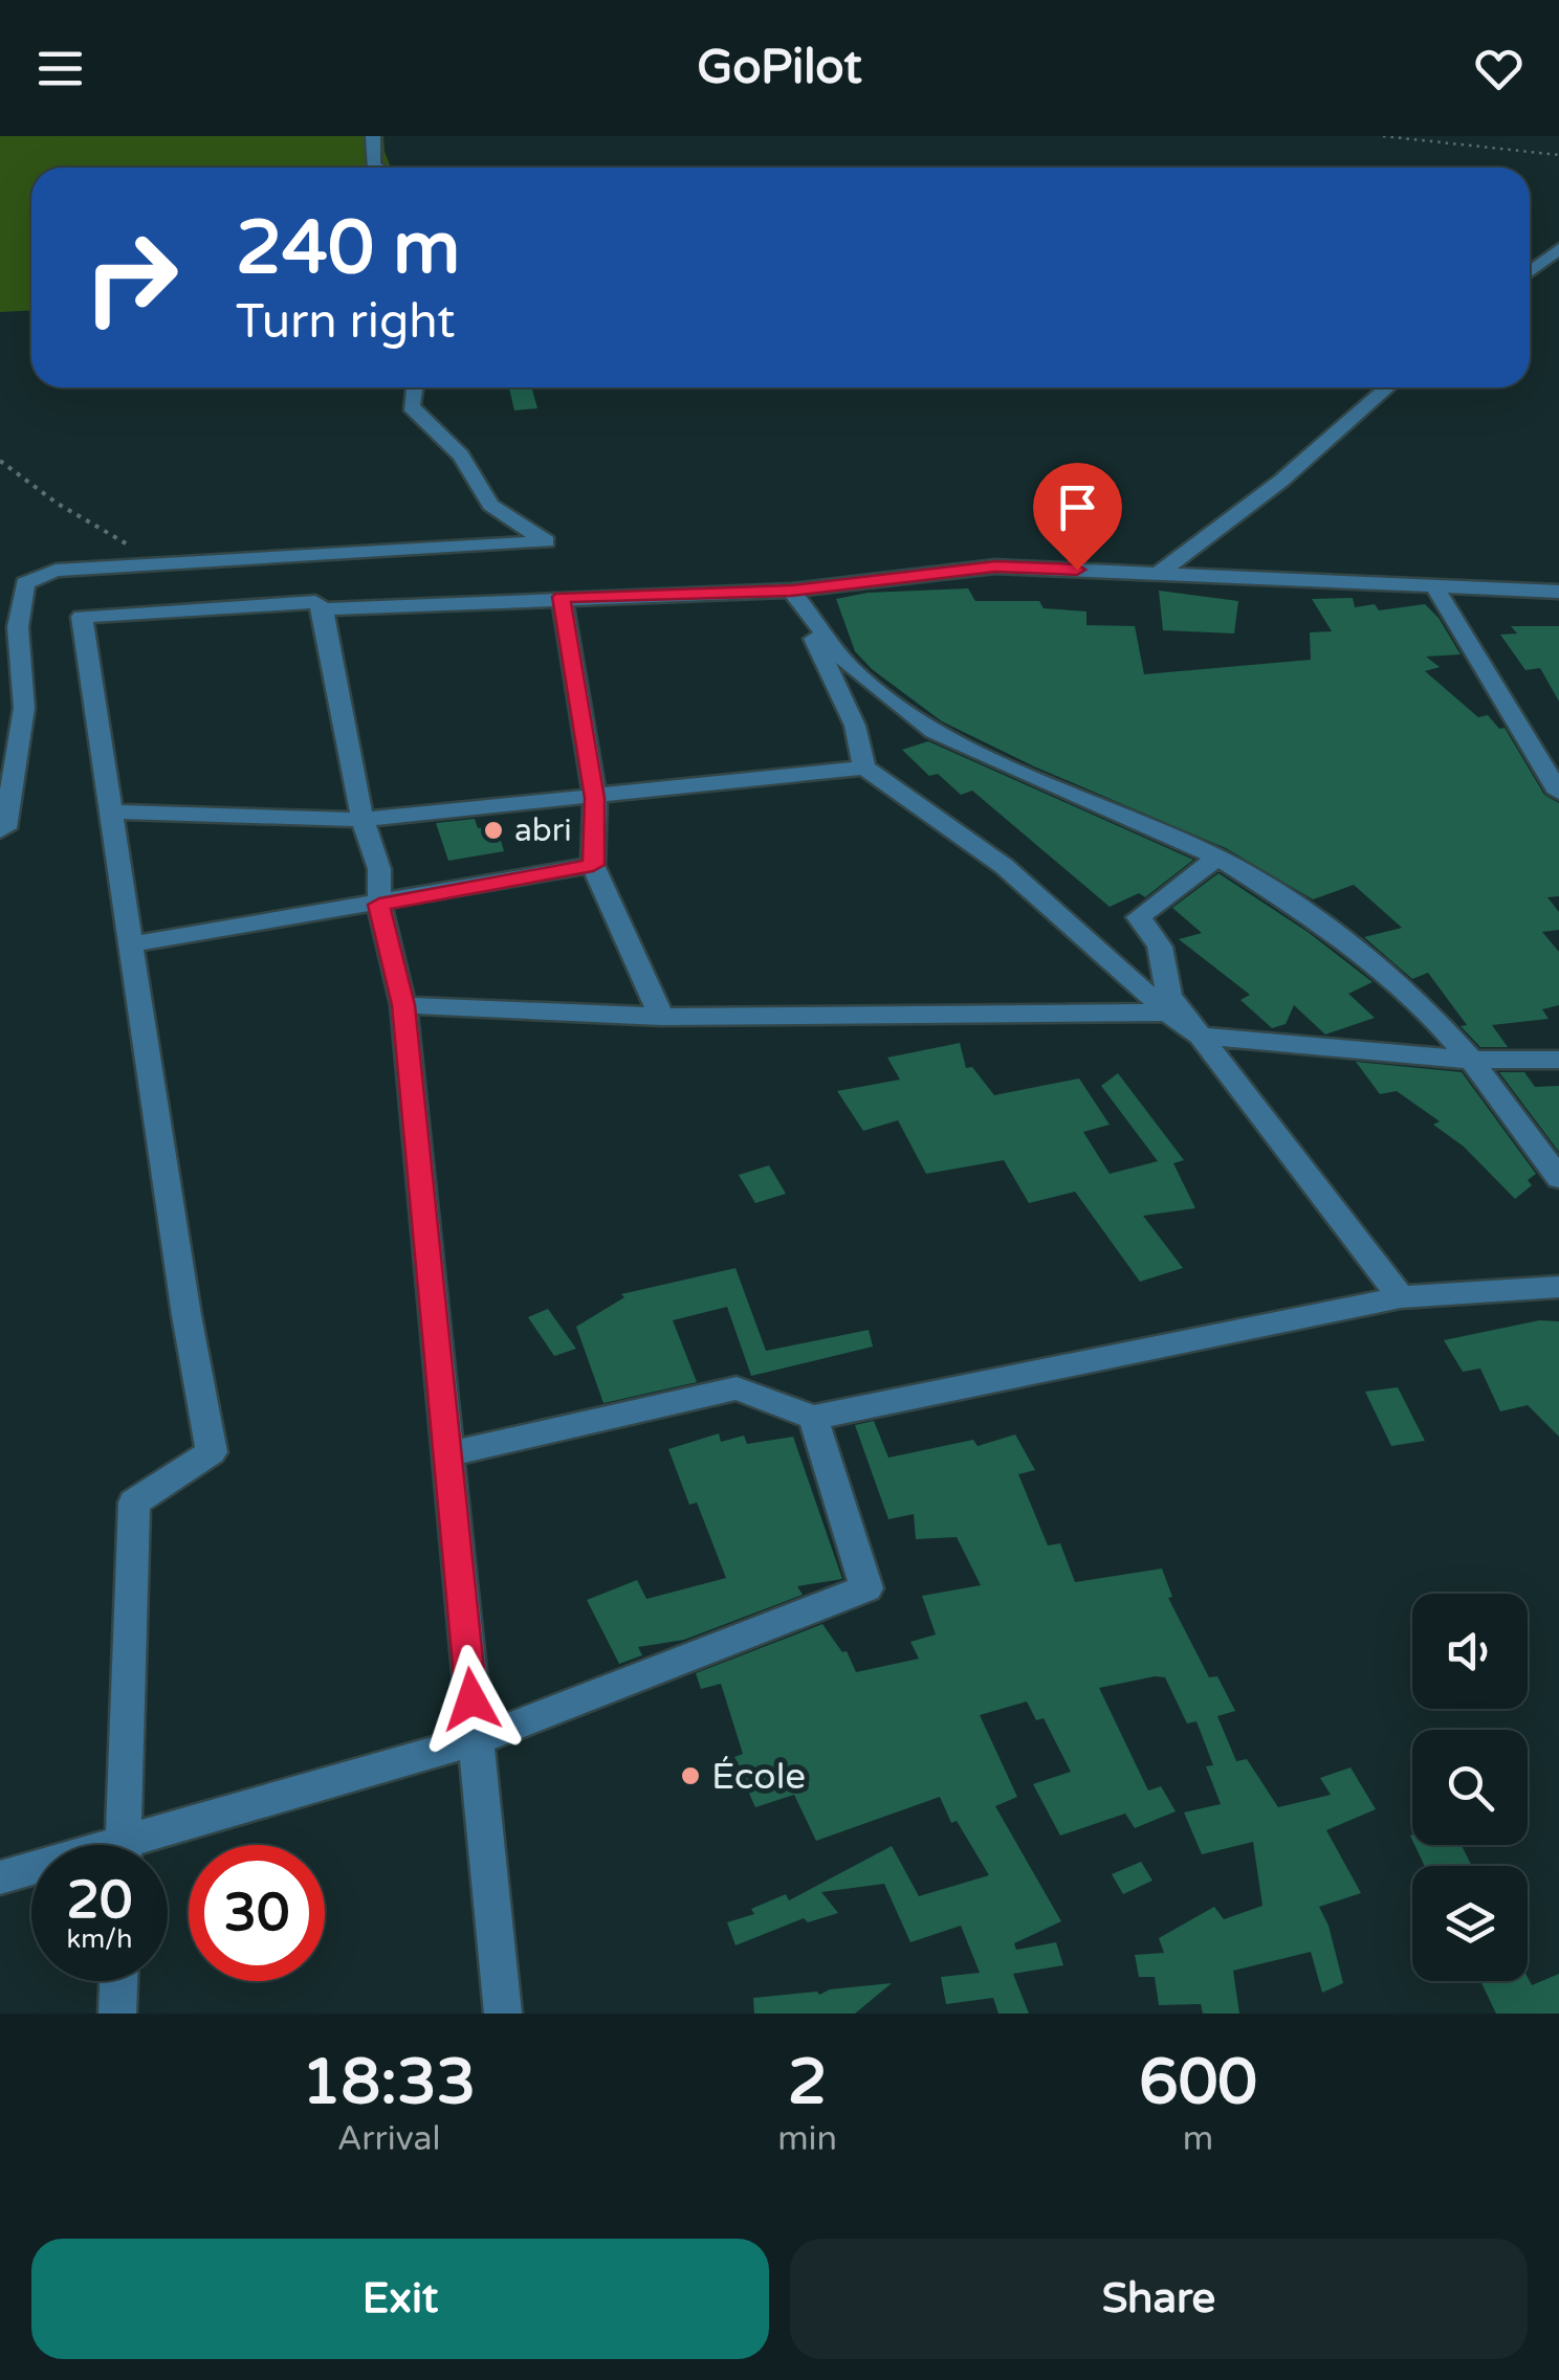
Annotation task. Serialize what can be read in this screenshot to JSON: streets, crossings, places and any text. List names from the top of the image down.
{
  "places": ["abri", "École"],
  "page": {
    "header": "GoPilot",
    "turn": ["240 m", "Turn right"],
    "speed": "20 km/h",
    "limit": "30",
    "eta": [
      "18:33",
      "Arrival",
      "2",
      "min",
      "600",
      "m"
    ],
    "buttons": ["Exit", "Share"]
  }
}
